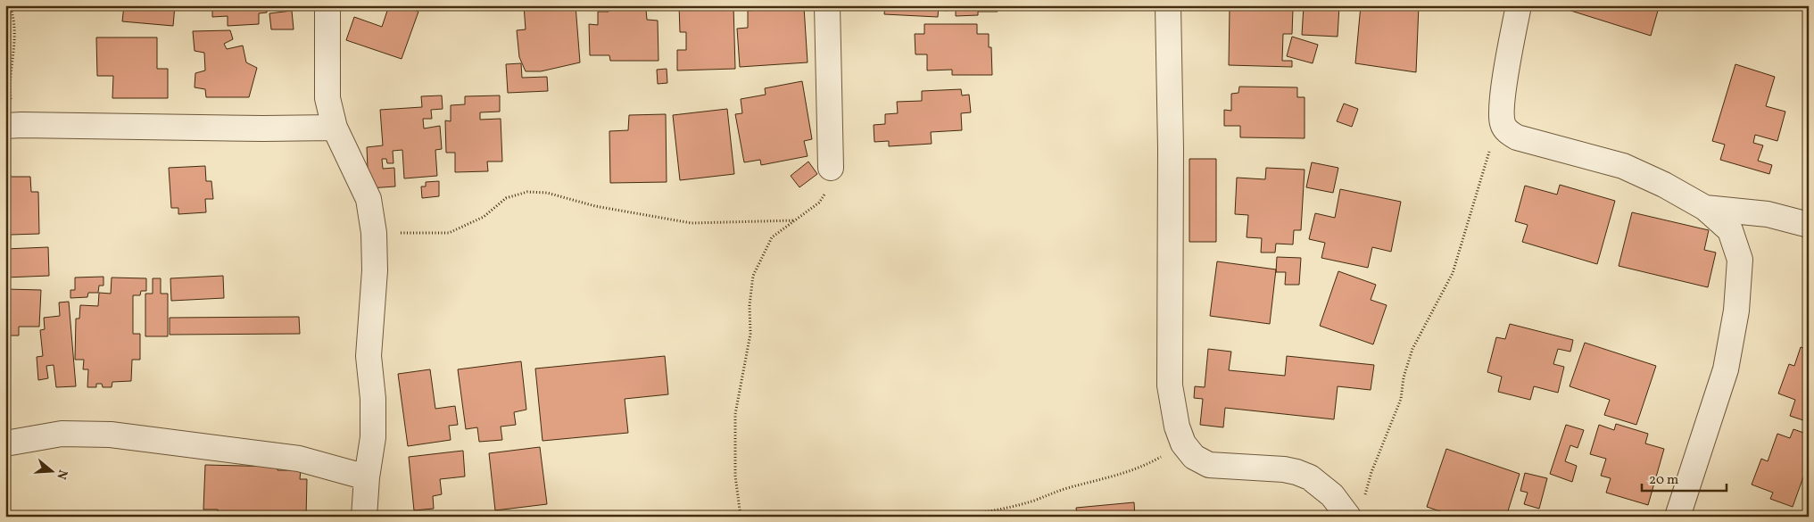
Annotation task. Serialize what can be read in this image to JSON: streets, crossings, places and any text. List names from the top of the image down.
{
  "scale_bar": "20 m",
  "north": "right"
}
